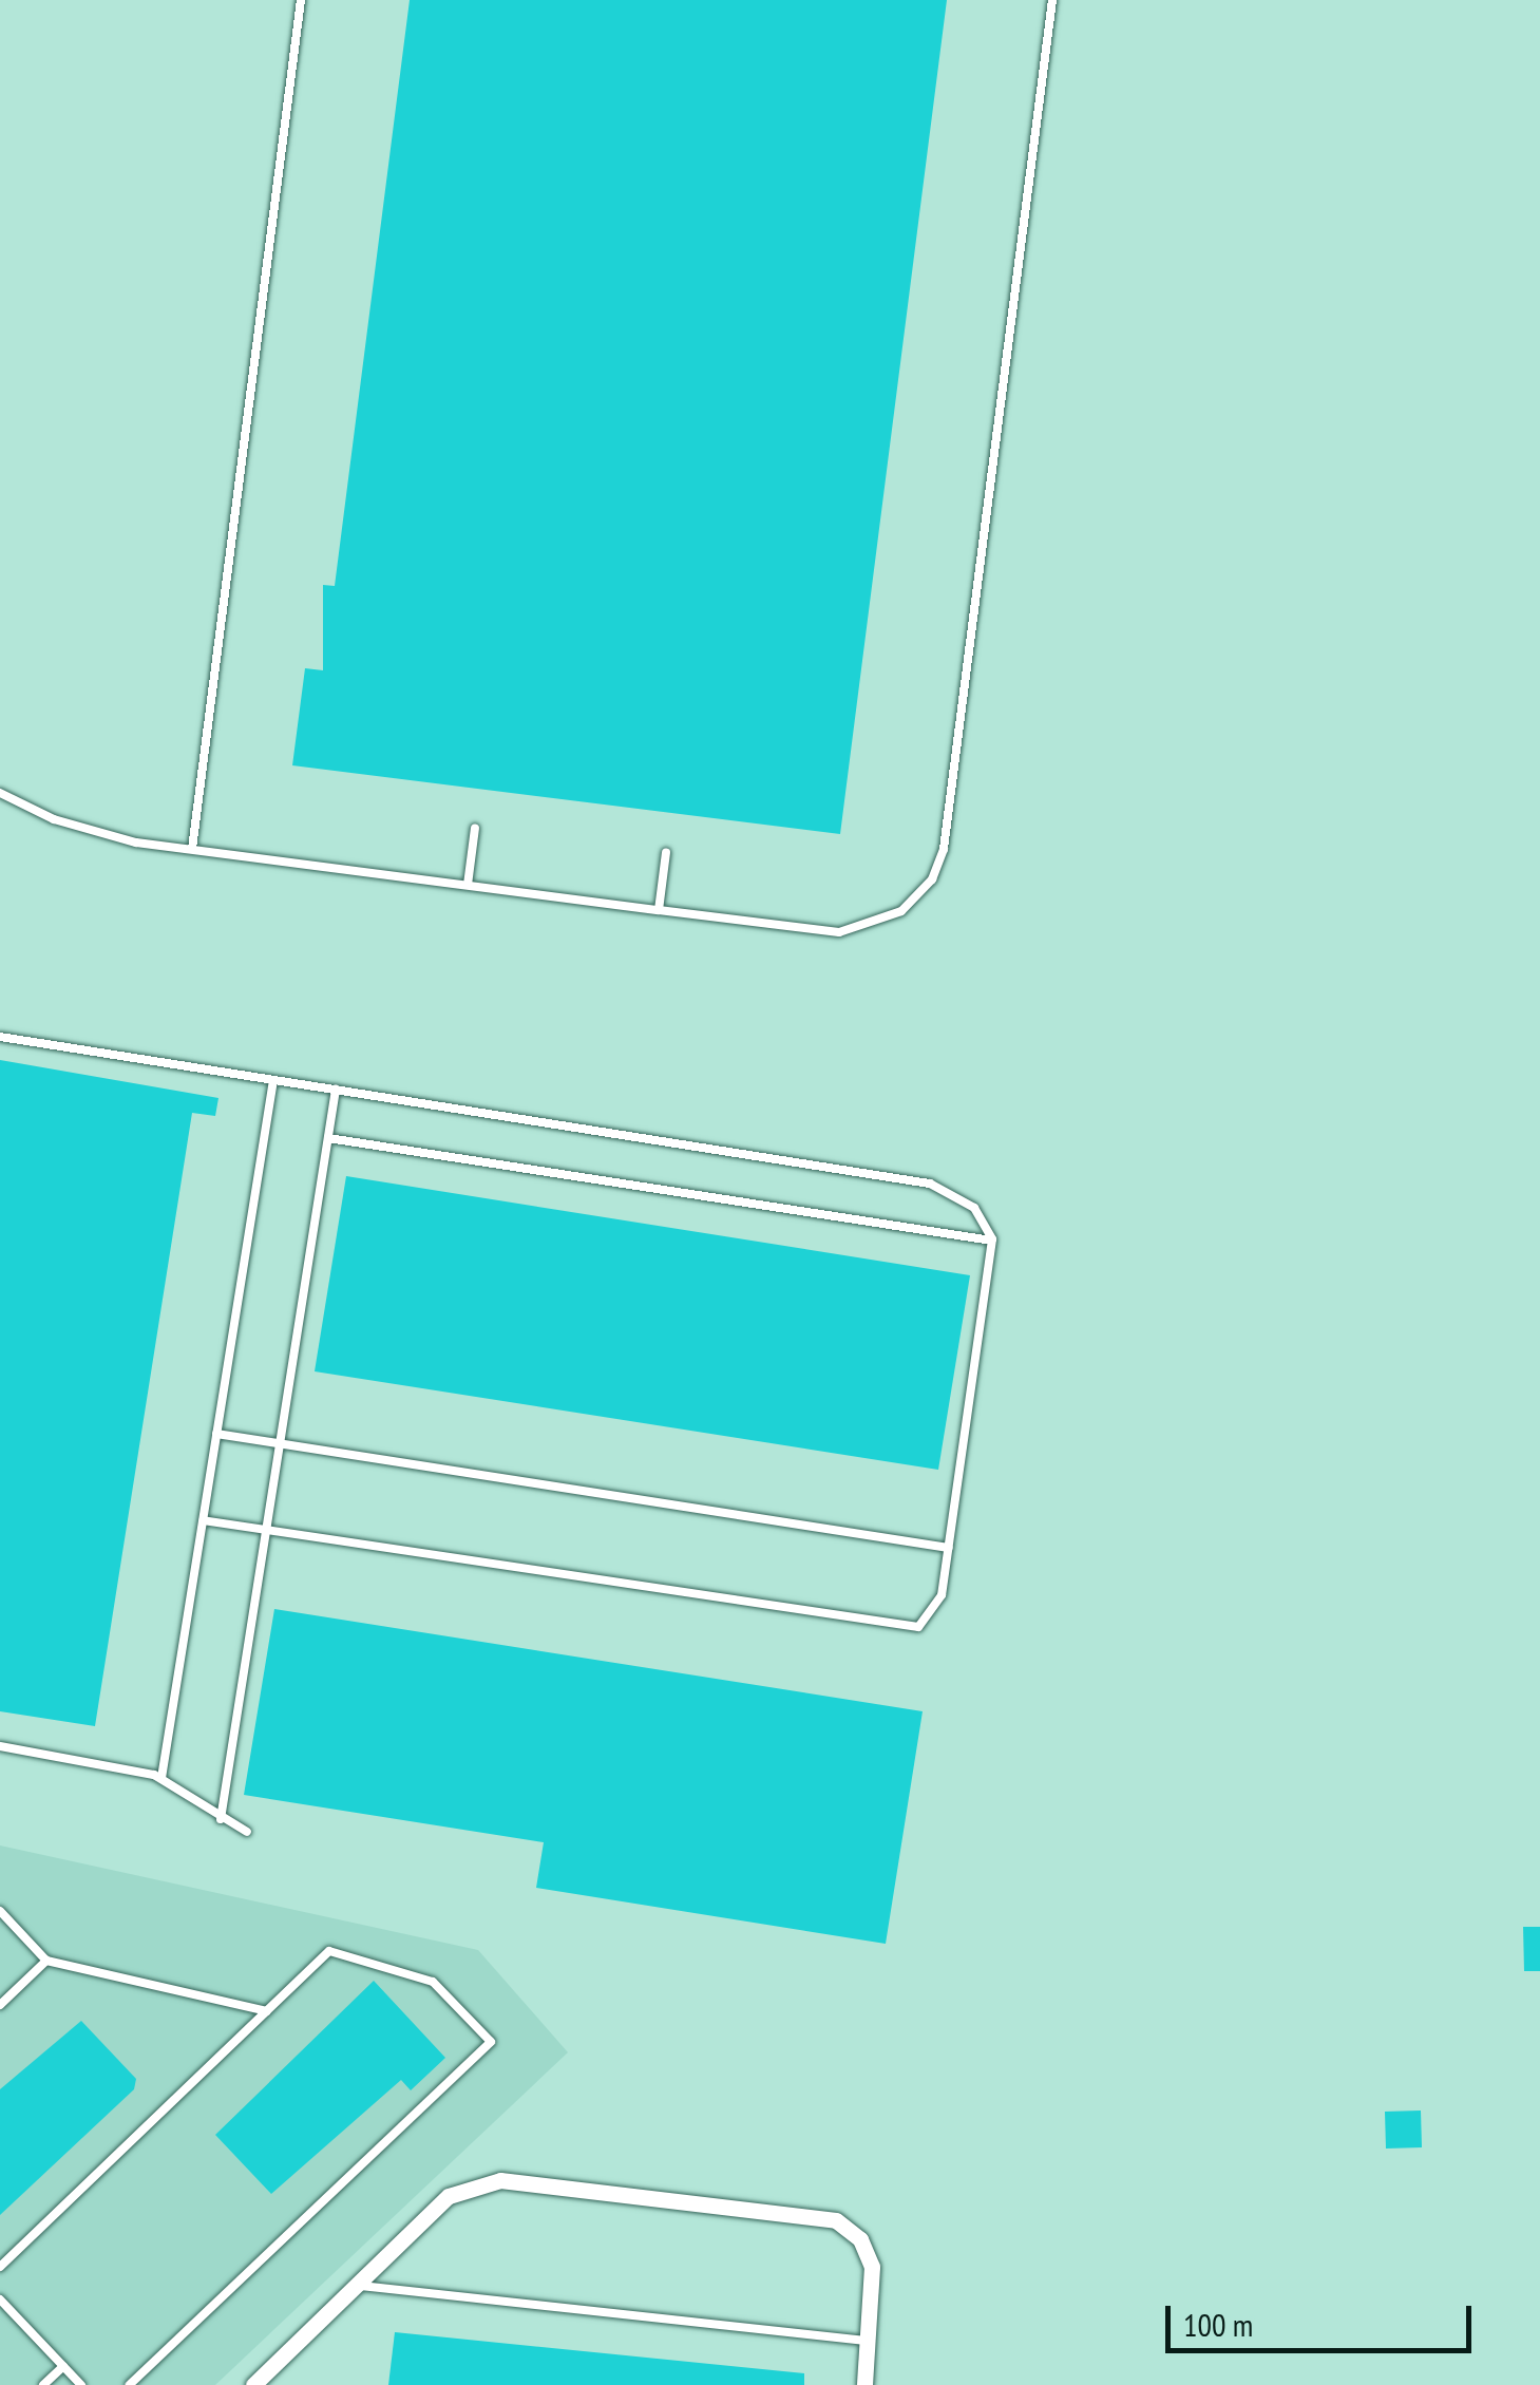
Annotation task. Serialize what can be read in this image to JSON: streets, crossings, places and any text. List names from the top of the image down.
{
  "scale_bar": "100 m"
}
